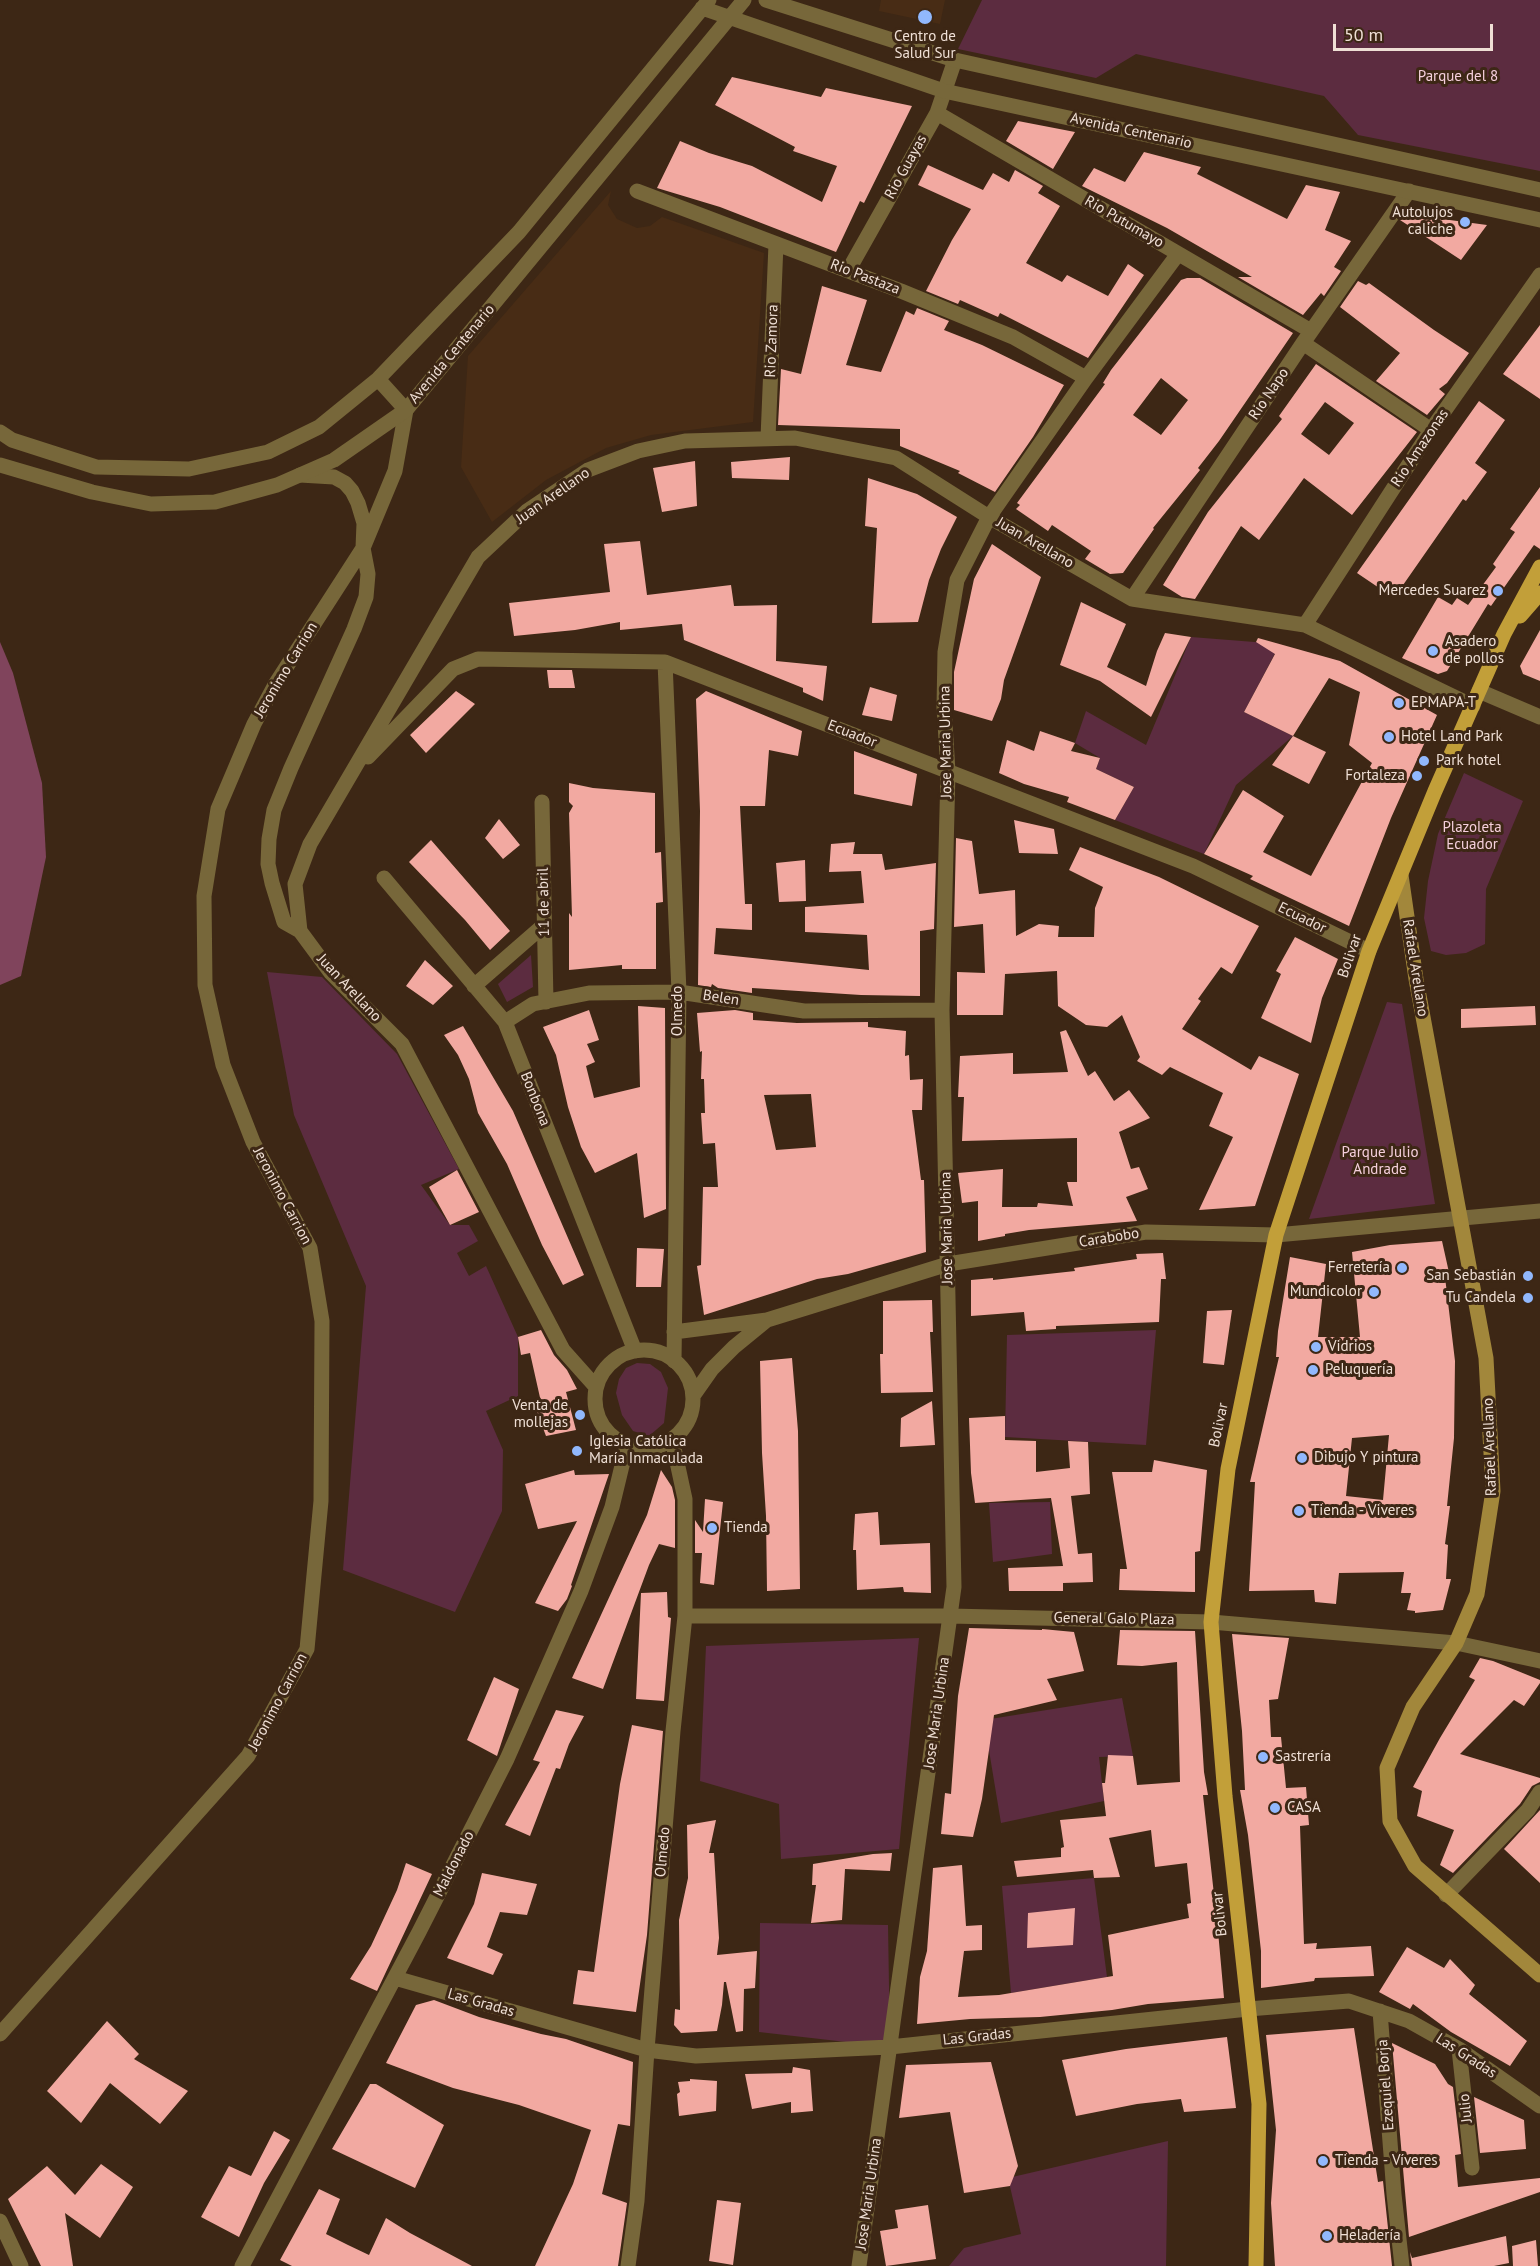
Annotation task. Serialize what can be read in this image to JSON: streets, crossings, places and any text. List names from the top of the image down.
{
  "streets": {
    "main road": ["Bolivar", "Rafael Arellano"],
    "street": [
      "Avenida Centenario",
      "Rio Guayas",
      "Rio Putumayo",
      "Rio Pastaza",
      "Rio Zamora",
      "Rio Napo",
      "Rio Amazonas",
      "Juan Arellano",
      "Jeronimo Carrion",
      "Ecuador",
      "Jose Maria Urbina",
      "11 de abril",
      "Belen",
      "Olmedo",
      "Bonbona",
      "Carabobo",
      "General Galo Plaza",
      "Maldonado",
      "Las Gradas",
      "Ezequiel Borja",
      "Julio"
    ]
  },
  "crossings": [
    ["Avenida Centenario", "Rio Guayas"],
    ["Avenida Centenario", "Rio Napo"],
    ["Avenida Centenario", "Jeronimo Carrion"],
    ["Rio Guayas", "Rio Putumayo"],
    ["Rio Guayas", "Rio Pastaza"],
    ["Rio Putumayo", "Rio Napo"],
    ["Rio Putumayo", "Rio Amazonas"],
    ["Rio Putumayo", "Jose Maria Urbina"],
    ["Rio Pastaza", "Rio Zamora"],
    ["Rio Pastaza", "Jose Maria Urbina"],
    ["Rio Zamora", "Juan Arellano"],
    ["Rio Napo", "Juan Arellano"],
    ["Rio Amazonas", "Juan Arellano"],
    ["Juan Arellano", "Ecuador"],
    ["Juan Arellano", "Jose Maria Urbina"],
    ["Juan Arellano", "Bolivar"],
    ["Juan Arellano", "Olmedo"],
    ["Juan Arellano", "Bonbona"],
    ["Juan Arellano", "Carabobo"],
    ["Juan Arellano", "Maldonado"],
    ["Ecuador", "Jose Maria Urbina"],
    ["Ecuador", "Bolivar"],
    ["Ecuador", "Olmedo"],
    ["Jose Maria Urbina", "Belen"],
    ["Jose Maria Urbina", "Carabobo"],
    ["Jose Maria Urbina", "General Galo Plaza"],
    ["Jose Maria Urbina", "Las Gradas"],
    ["11 de abril", "Belen"],
    ["Bolivar", "Rafael Arellano"],
    ["Bolivar", "Carabobo"],
    ["Bolivar", "General Galo Plaza"],
    ["Bolivar", "Las Gradas"],
    ["Rafael Arellano", "Carabobo"],
    ["Rafael Arellano", "General Galo Plaza"],
    ["Belen", "Olmedo"],
    ["Belen", "Bonbona"],
    ["Olmedo", "Bonbona"],
    ["Olmedo", "Carabobo"],
    ["Olmedo", "General Galo Plaza"],
    ["Olmedo", "Maldonado"],
    ["Olmedo", "Las Gradas"],
    ["Bonbona", "Carabobo"],
    ["Bonbona", "Maldonado"],
    ["Carabobo", "Maldonado"],
    ["Maldonado", "Las Gradas"],
    ["Las Gradas", "Ezequiel Borja"],
    ["Las Gradas", "Julio"]
  ],
  "parks": ["Parque del 8", "Plazoleta Ecuador", "Parque Julio Andrade"],
  "places": [
    "Centro de Salud Sur",
    "Autolujos caliche",
    "Mercedes Suarez",
    "Asadero de pollos",
    "EPMAPA-T",
    "Hotel Land Park",
    "Park hotel",
    "Fortaleza",
    "Ferretería",
    "San Sebastián",
    "Mundicolor",
    "Tu Candela",
    "Vidrios",
    "Peluquería",
    "Venta de mollejas",
    "Iglesia Católica María Inmaculada",
    "Dibujo Y pintura",
    "Tienda - Viveres",
    "Tienda",
    "Sastrería",
    "CASA",
    "Tienda - Víveres",
    "Heladería"
  ],
  "scale_bar": "50 m"
}
